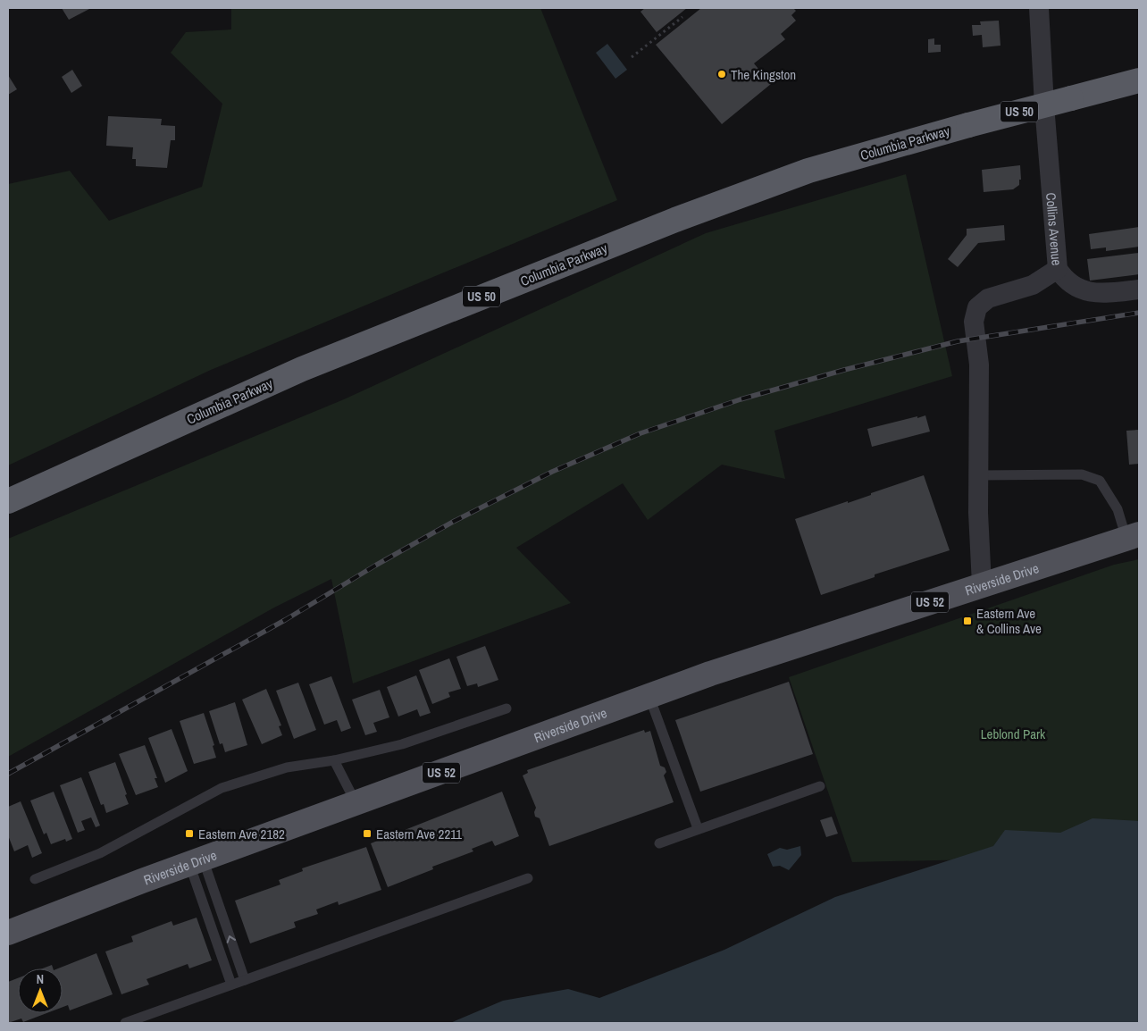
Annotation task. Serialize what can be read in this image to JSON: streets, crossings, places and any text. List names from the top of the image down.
{
  "streets": {
    "highway": ["US 50", "Columbia Parkway"],
    "main road": ["Riverside Drive", "US 52"],
    "street": ["Collins Avenue"]
  },
  "crossings": [
    ["Collins Avenue", "Riverside Drive"]
  ],
  "parks": ["Leblond Park"],
  "places": {
    "other": ["The Kingston"],
    "transit": ["Eastern Ave & Collins Ave", "Eastern Ave 2182", "Eastern Ave 2211"]
  },
  "north": "top"
}
